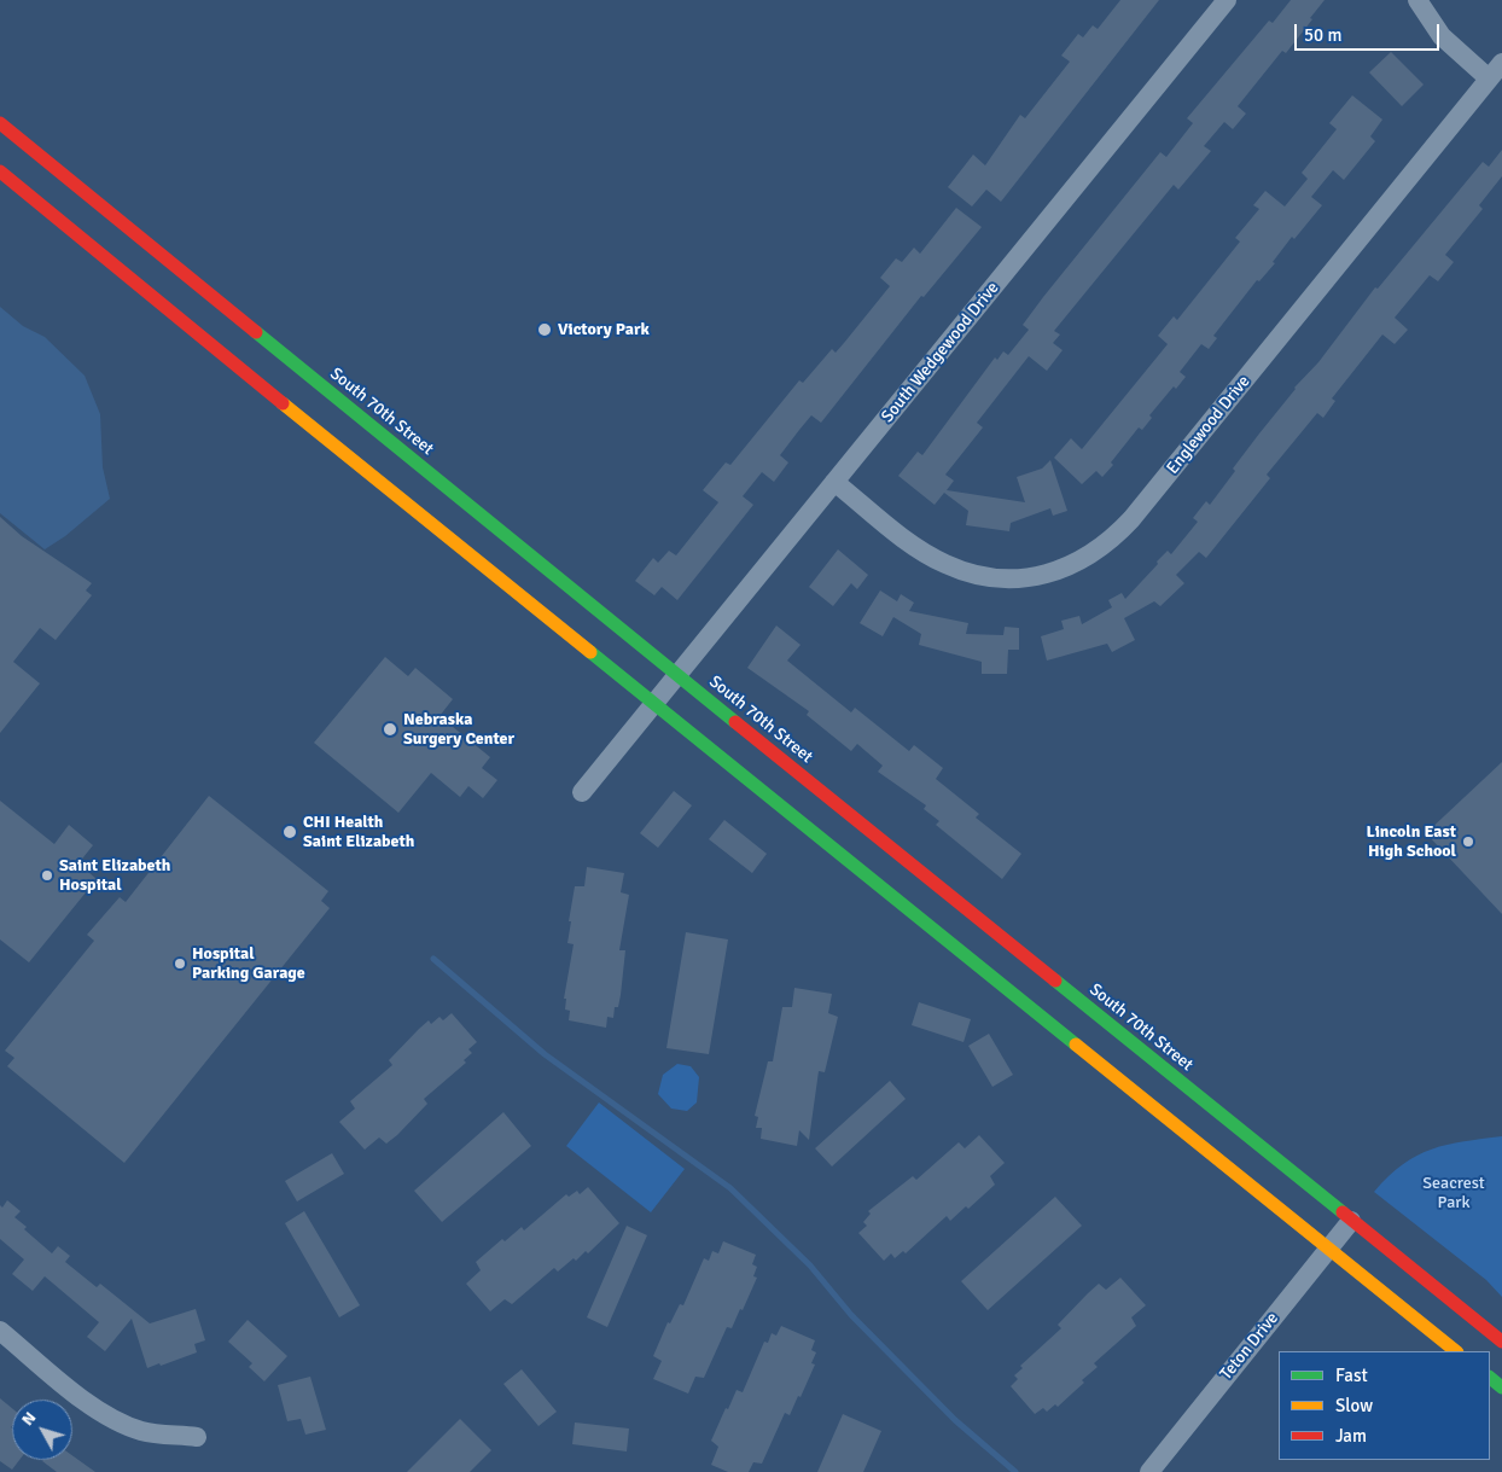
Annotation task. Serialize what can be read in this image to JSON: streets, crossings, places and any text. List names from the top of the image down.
{
  "streets": {
    "main road": ["South 70th Street"],
    "street": ["South Wedgewood Drive", "Englewood Drive", "Teton Drive"]
  },
  "crossings": [
    ["South Wedgewood Drive", "South 70th Street"],
    ["South Wedgewood Drive", "Englewood Drive"],
    ["South 70th Street", "Teton Drive"]
  ],
  "parks": ["Seacrest Park"],
  "places": [
    "Victory Park",
    "Nebraska Surgery Center",
    "CHI Health Saint Elizabeth",
    "Lincoln East High School",
    "Saint Elizabeth Hospital",
    "Hospital Parking Garage"
  ],
  "legend": ["Fast", "Slow", "Jam"],
  "scale_bar": "50 m",
  "north": "top left"
}
